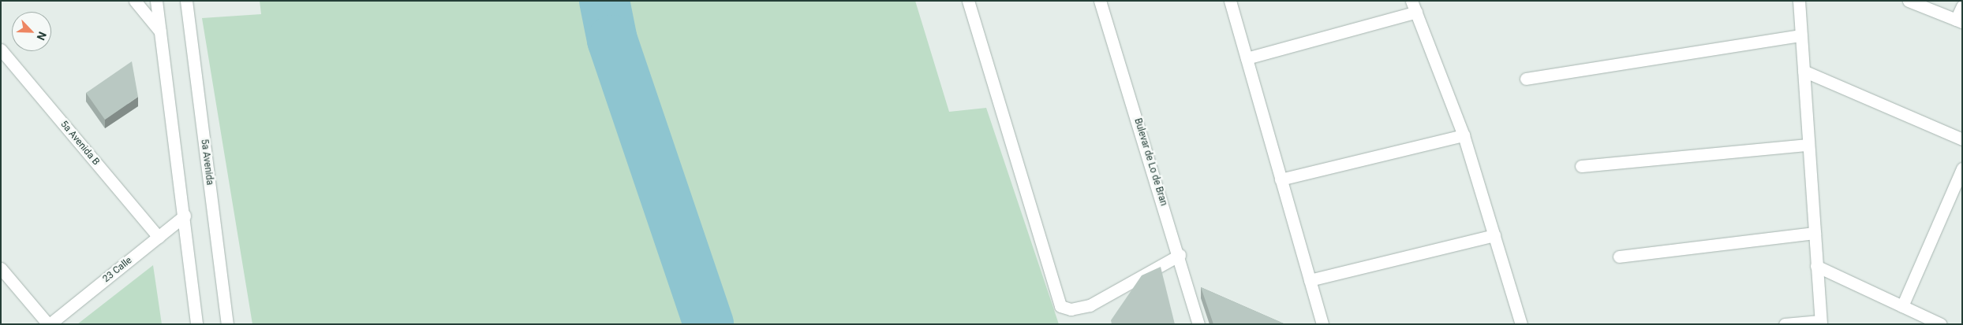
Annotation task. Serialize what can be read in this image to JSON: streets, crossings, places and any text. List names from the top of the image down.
{
  "streets": {
    "street": [
      "5a Avenida B",
      "5a Avenida",
      "Bulevar de Lo de Bran",
      "23 Calle"
    ]
  },
  "crossings": [
    ["5a Avenida B", "23 Calle"]
  ],
  "north": "bottom right"
}
